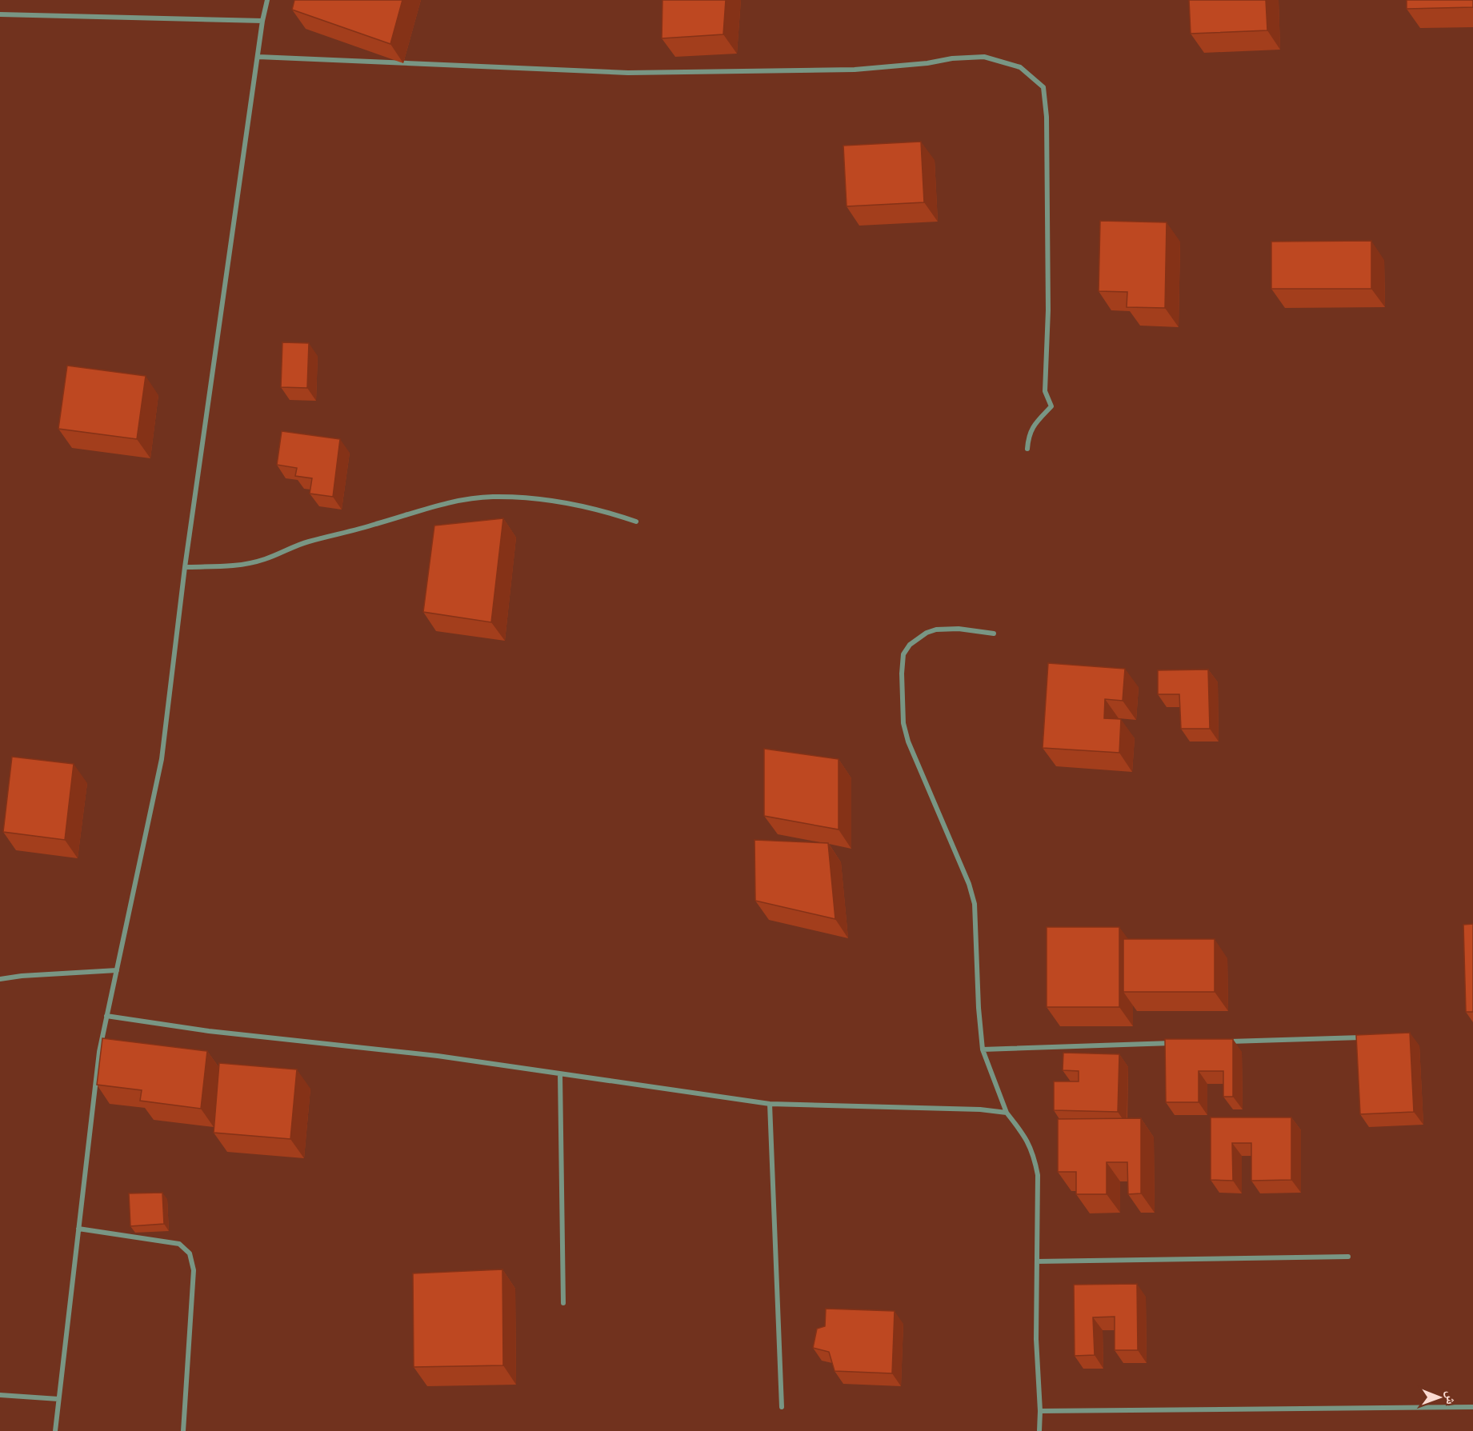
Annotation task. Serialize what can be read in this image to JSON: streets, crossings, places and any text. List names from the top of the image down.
{
  "north": "right"
}
